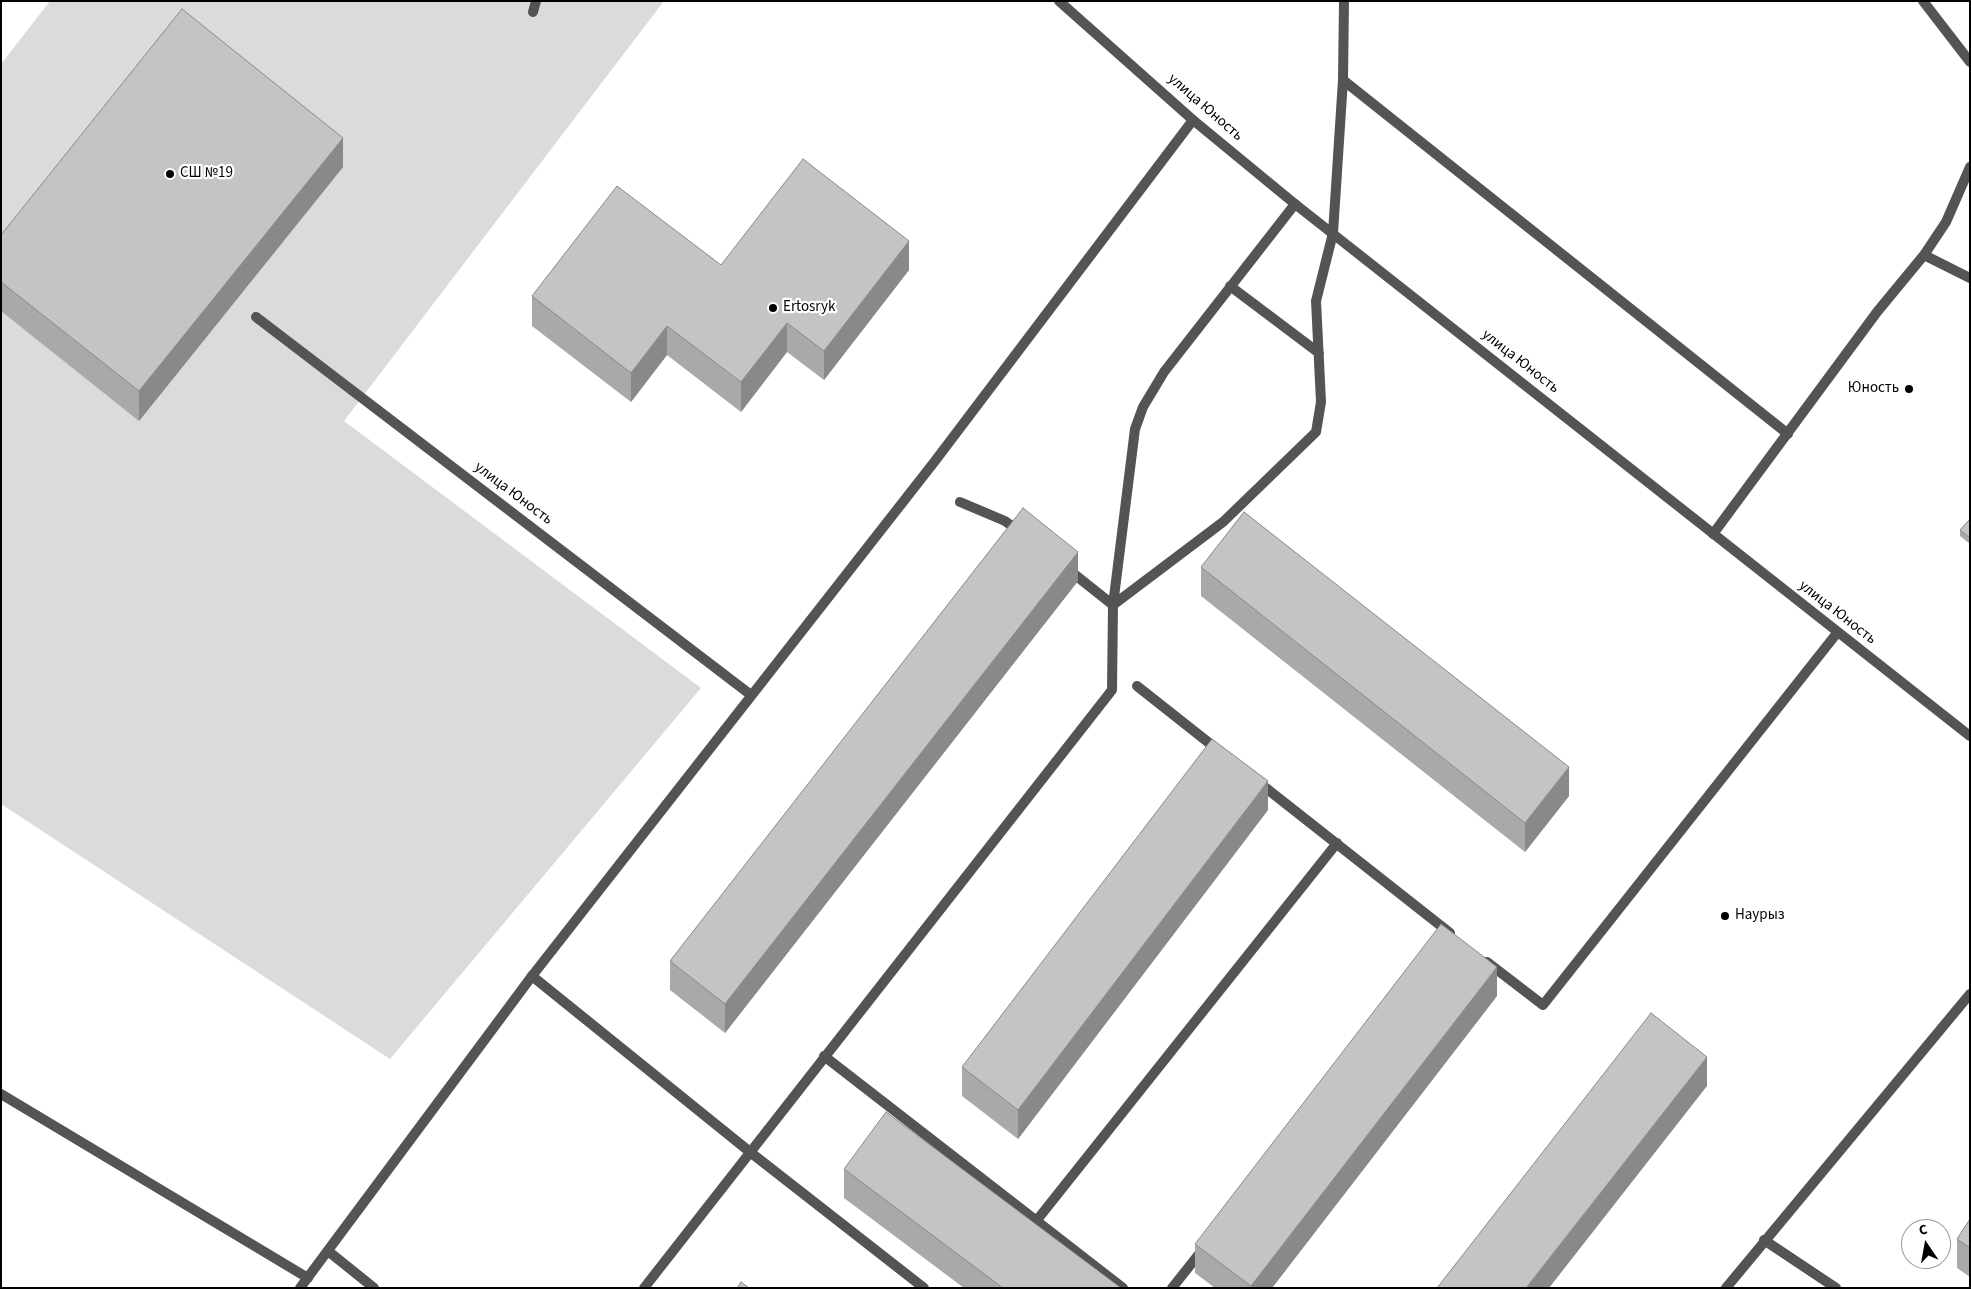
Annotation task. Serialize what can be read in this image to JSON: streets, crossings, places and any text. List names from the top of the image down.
{
  "streets": {
    "street": ["улица Юность"]
  },
  "places": [
    "СШ №19",
    "Ertosryk",
    "Юность",
    "Наурыз"
  ],
  "north": "top"
}
